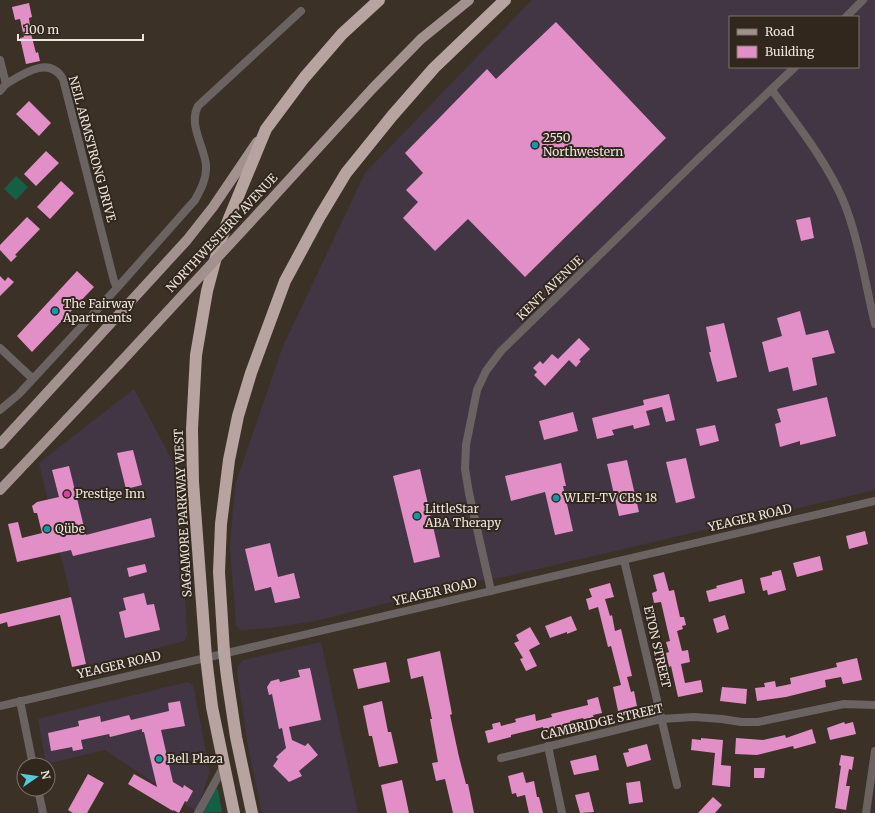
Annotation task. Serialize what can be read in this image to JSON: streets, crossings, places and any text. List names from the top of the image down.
{
  "streets": {
    "highway": ["SAGAMORE PARKWAY WEST"],
    "main road": ["NORTHWESTERN AVENUE"],
    "street": [
      "NEIL ARMSTRONG DRIVE",
      "KENT AVENUE",
      "YEAGER ROAD",
      "ETON STREET",
      "CAMBRIDGE STREET"
    ]
  },
  "crossings": [
    ["NORTHWESTERN AVENUE", "SAGAMORE PARKWAY WEST"],
    ["KENT AVENUE", "YEAGER ROAD"],
    ["SAGAMORE PARKWAY WEST", "YEAGER ROAD"],
    ["YEAGER ROAD", "ETON STREET"],
    ["ETON STREET", "CAMBRIDGE STREET"]
  ],
  "places": [
    "2550 Northwestern",
    "The Fairway Apartments",
    "Prestige Inn",
    "WLFI-TV CBS 18",
    "LittleStar ABA Therapy",
    "Qübe",
    "Bell Plaza"
  ],
  "legend": ["Road", "Building"],
  "scale_bar": "100 m",
  "north": "right"
}
